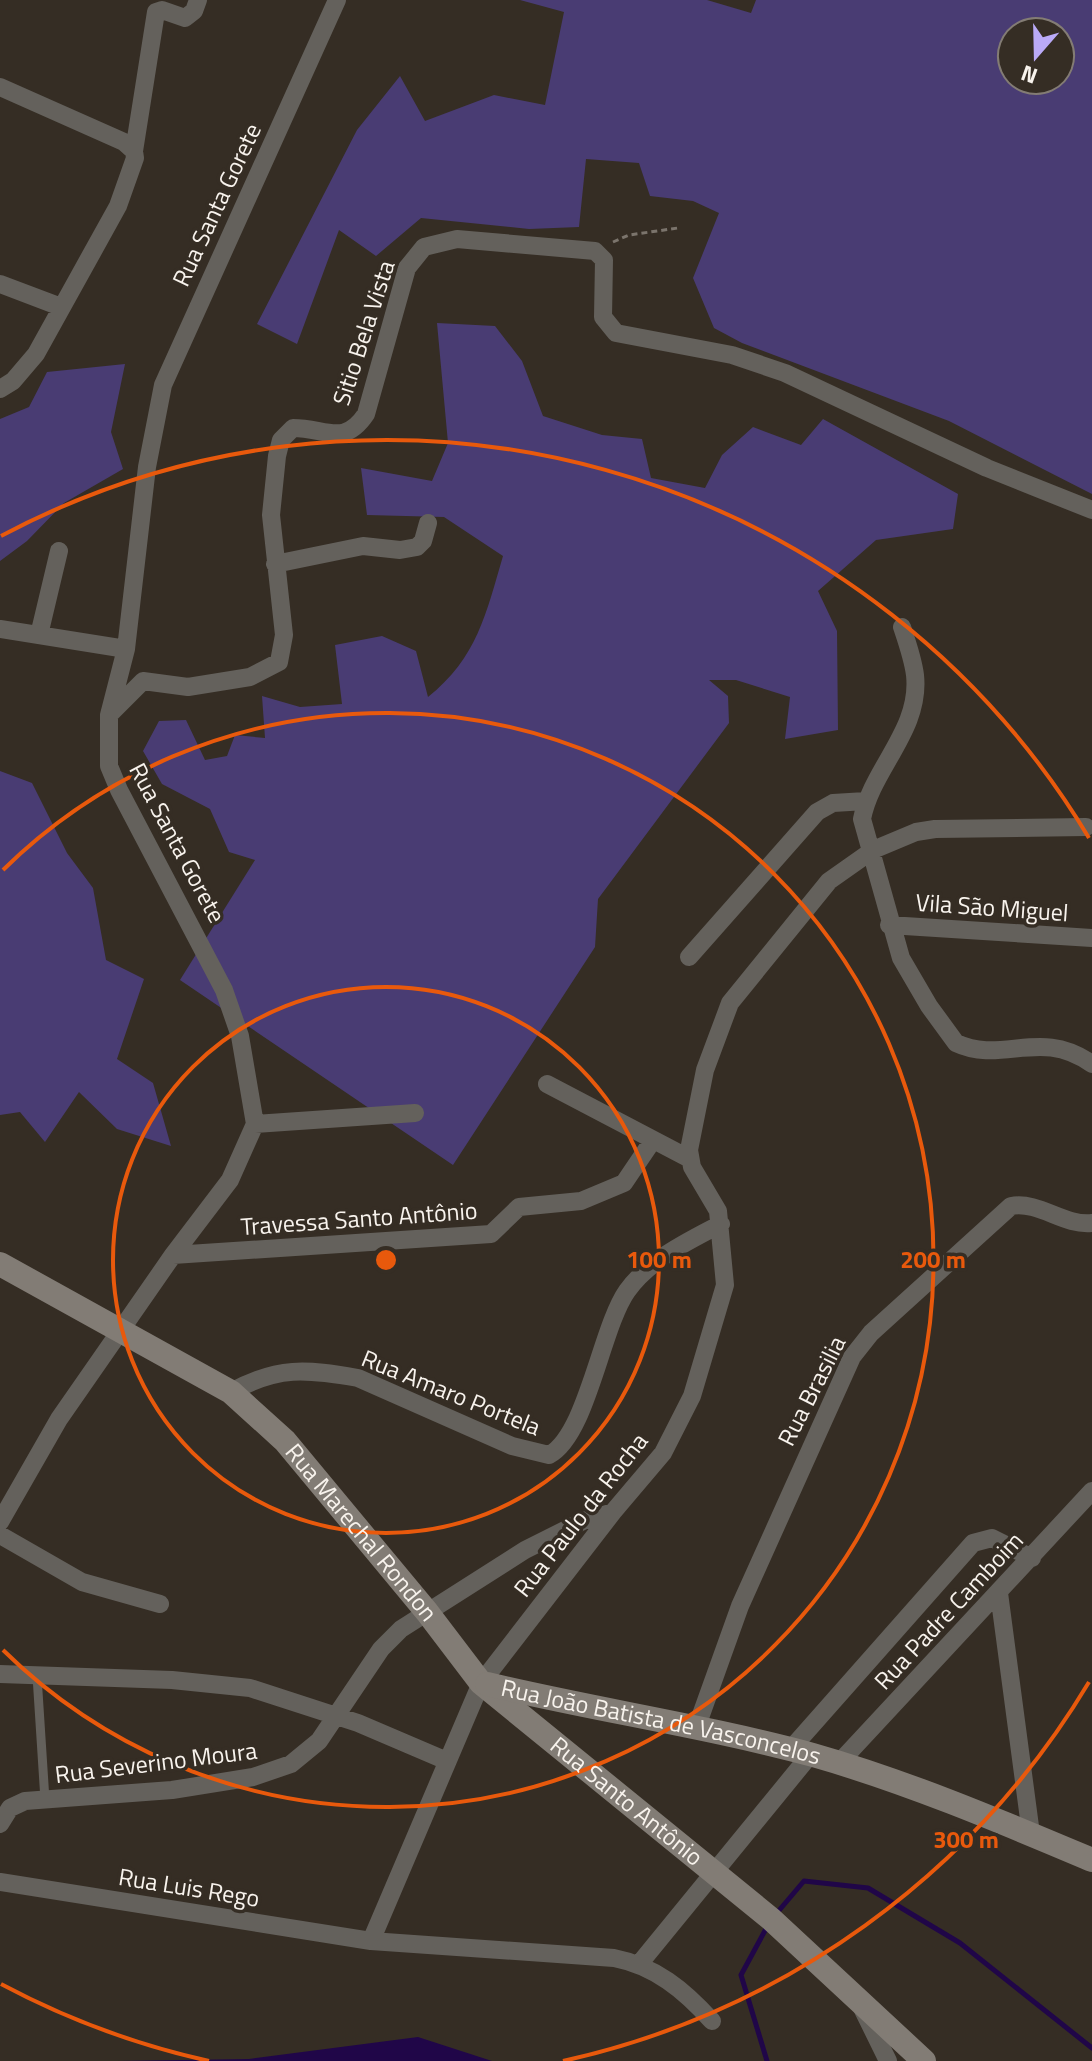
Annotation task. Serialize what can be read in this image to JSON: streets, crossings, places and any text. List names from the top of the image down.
{
  "streets": {
    "street": [
      "Rua Santa Gorete",
      "Sitio Bela Vista",
      "Vila São Miguel",
      "Travessa Santo Antônio",
      "Rua Brasilia",
      "Rua Amaro Portela",
      "Rua Paulo da Rocha",
      "Rua Marechal Rondon",
      "Rua Padre Camboim",
      "Rua João Batista de Vasconcelos",
      "Rua Severino Moura",
      "Rua Santo Antônio",
      "Rua Luis Rego"
    ]
  },
  "crossings": [
    ["Rua Santa Gorete", "Sitio Bela Vista"],
    ["Rua Brasilia", "Rua João Batista de Vasconcelos"],
    ["Rua Amaro Portela", "Rua Paulo da Rocha"],
    ["Rua Amaro Portela", "Rua Marechal Rondon"],
    ["Rua Paulo da Rocha", "Rua Marechal Rondon"],
    ["Rua Paulo da Rocha", "Rua João Batista de Vasconcelos"],
    ["Rua Paulo da Rocha", "Rua Severino Moura"],
    ["Rua Paulo da Rocha", "Rua Santo Antônio"],
    ["Rua Paulo da Rocha", "Rua Luis Rego"],
    ["Rua Marechal Rondon", "Rua João Batista de Vasconcelos"],
    ["Rua Marechal Rondon", "Rua Severino Moura"],
    ["Rua Marechal Rondon", "Rua Santo Antônio"],
    ["Rua Padre Camboim", "Rua João Batista de Vasconcelos"],
    ["Rua João Batista de Vasconcelos", "Rua Santo Antônio"]
  ],
  "north": "bottom",
  "rings": ["100 m", "200 m", "300 m"]
}
